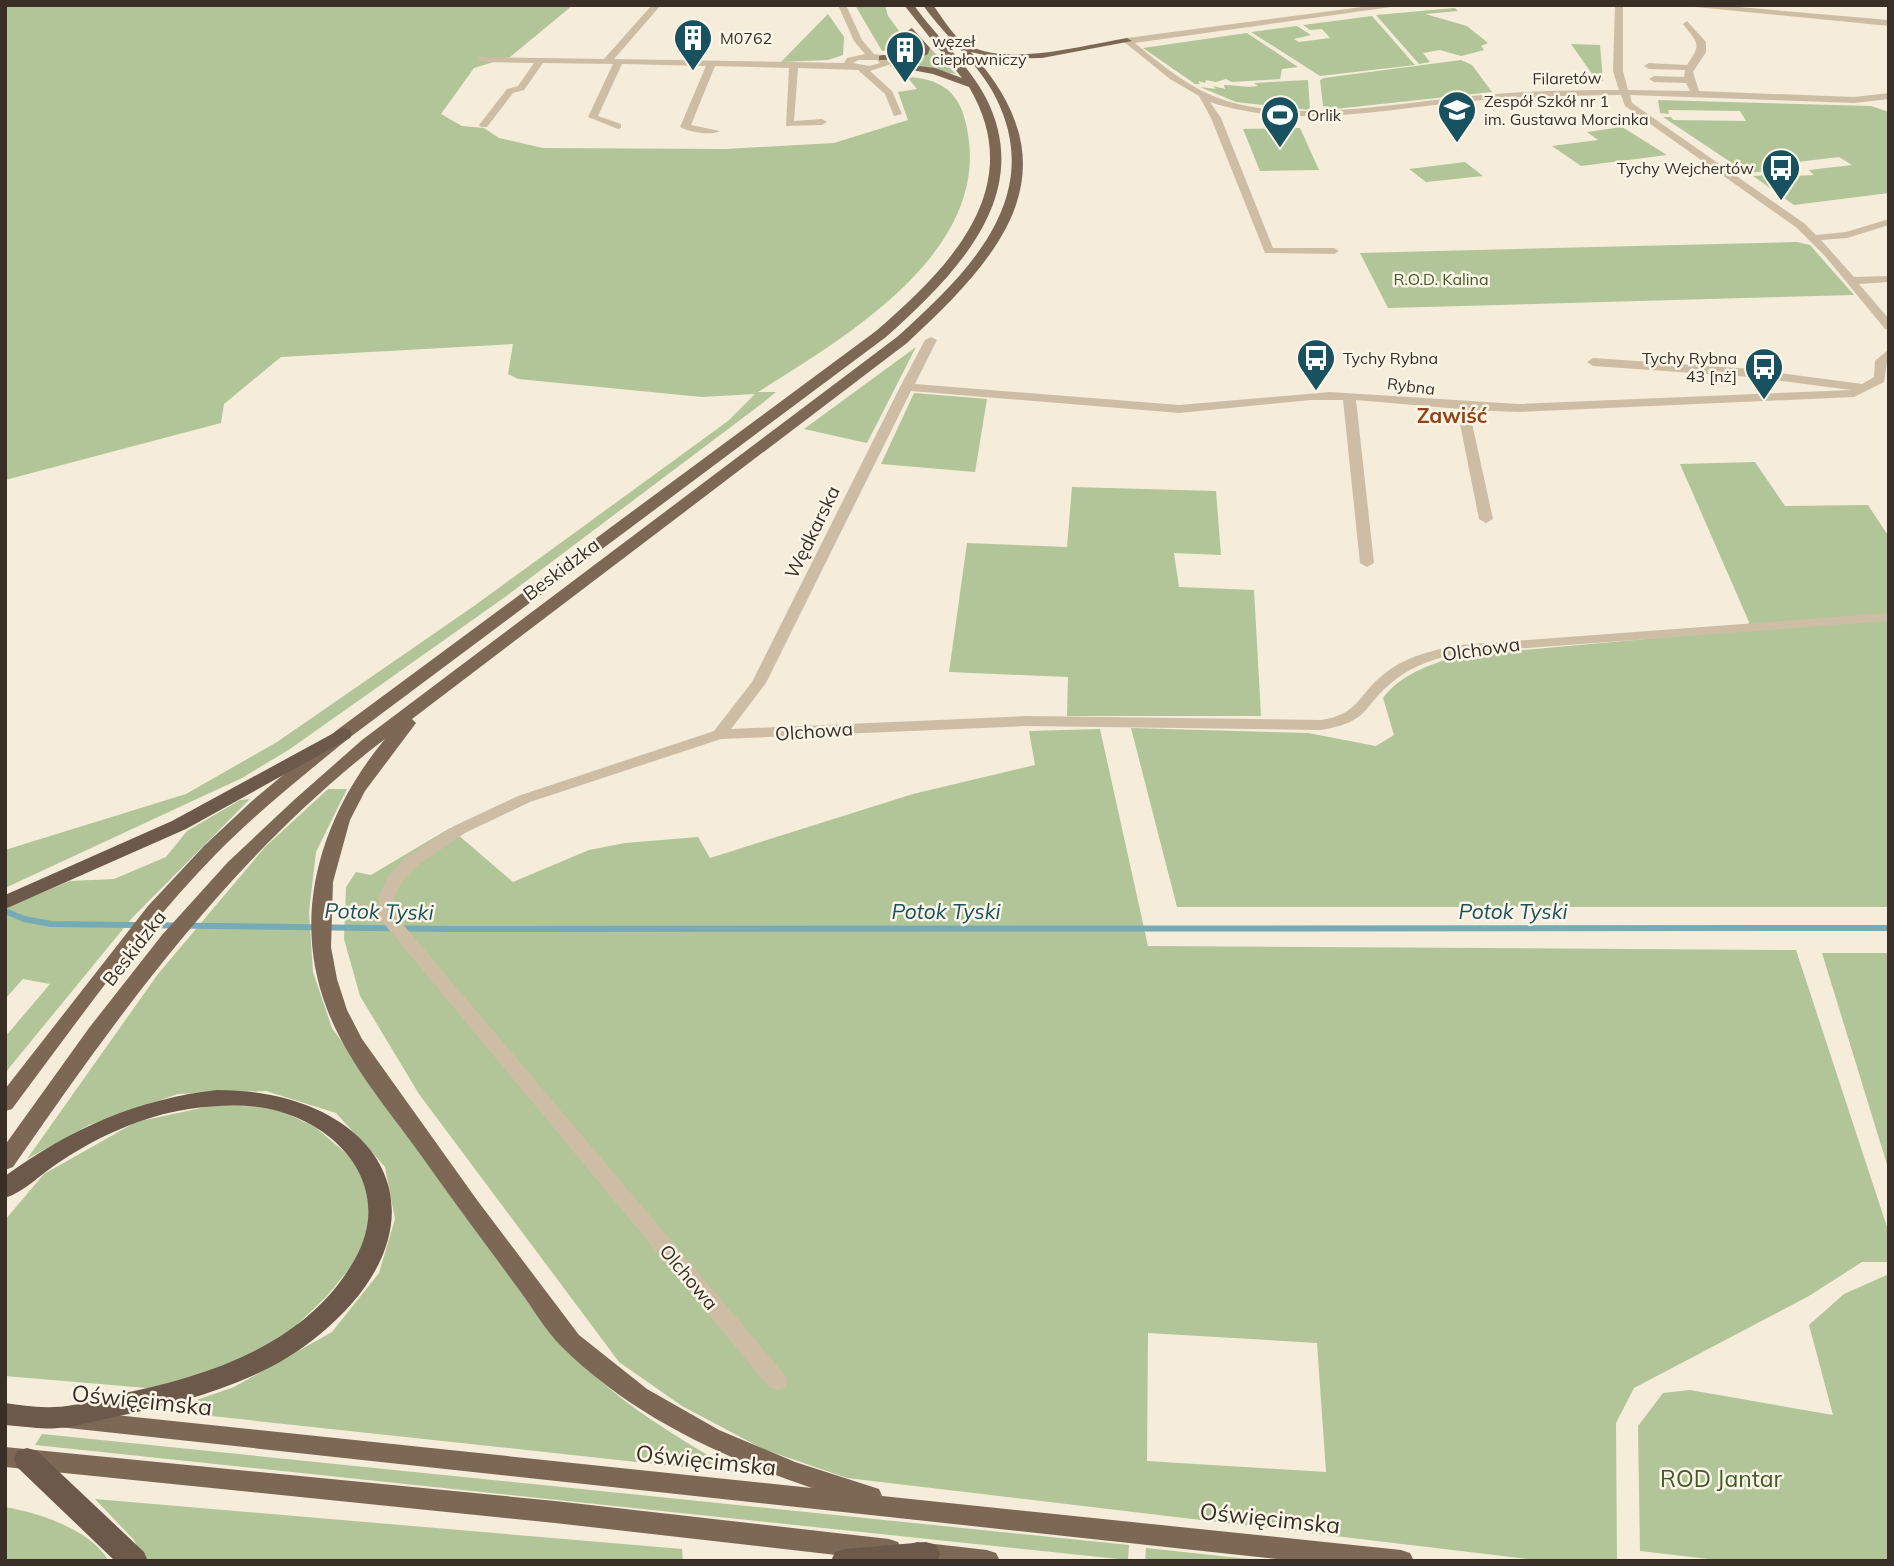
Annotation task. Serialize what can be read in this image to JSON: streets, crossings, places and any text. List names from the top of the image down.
{
  "streets": {
    "highway": ["Oświęcimska"],
    "main road": ["Beskidzka"],
    "street": [
      "Filaretów",
      "Rybna",
      "Wędkarska",
      "Olchowa"
    ]
  },
  "crossings": [
    ["Rybna", "Wędkarska"],
    ["Wędkarska", "Olchowa"]
  ],
  "districts": ["Zawiść"],
  "water": ["Potok Tyski"],
  "parks": ["R.O.D. Kalina", "ROD Jantar"],
  "places": {
    "building": ["M0762", "węzeł ciepłowniczy"],
    "school or university": ["Zespół Szkół nr 1 im. Gustawa Morcinka"],
    "sports": ["Orlik"],
    "bus stop": ["Tychy Wejchertów", "Tychy Rybna", "Tychy Rybna 43 [nż]"]
  }
}
